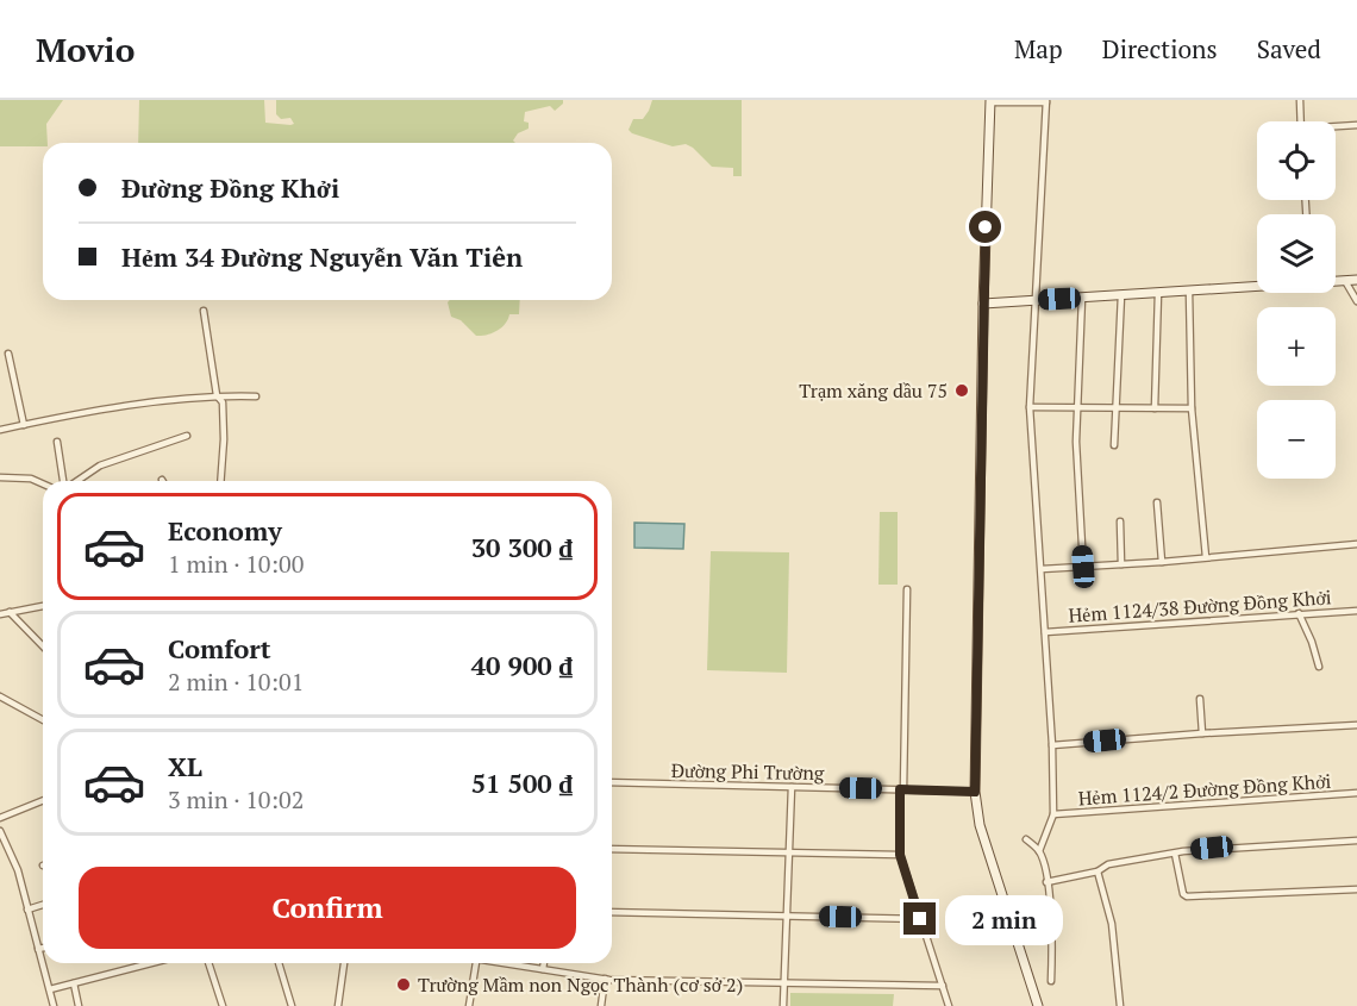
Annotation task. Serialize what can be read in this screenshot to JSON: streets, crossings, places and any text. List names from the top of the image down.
{
  "streets": {
    "street": ["Hẻm 1124/38 Đường Đồng Khởi", "Đường Phi Trường", "Hẻm 1124/2 Đường Đồng Khởi"]
  },
  "places": ["Trạm xăng dầu 75", "Trường Mầm non Ngọc Thành (cơ sở 2)"],
  "page": {
    "header": "Movio",
    "nav": ["Map", "Directions", "Saved"],
    "map_buttons": ["+", "−"],
    "banner": ["Đường Đồng Khởi", "Hẻm 34 Đường Nguyễn Văn Tiên"],
    "list": [
      {
        "name": "Economy",
        "note": "1 min · 10:00",
        "value": "30 300 ₫"
      },
      {
        "name": "Comfort",
        "note": "2 min · 10:01",
        "value": "40 900 ₫"
      },
      {
        "name": "XL",
        "note": "3 min · 10:02",
        "value": "51 500 ₫"
      }
    ],
    "buttons": "Confirm",
    "bubble": "2 min"
  }
}
